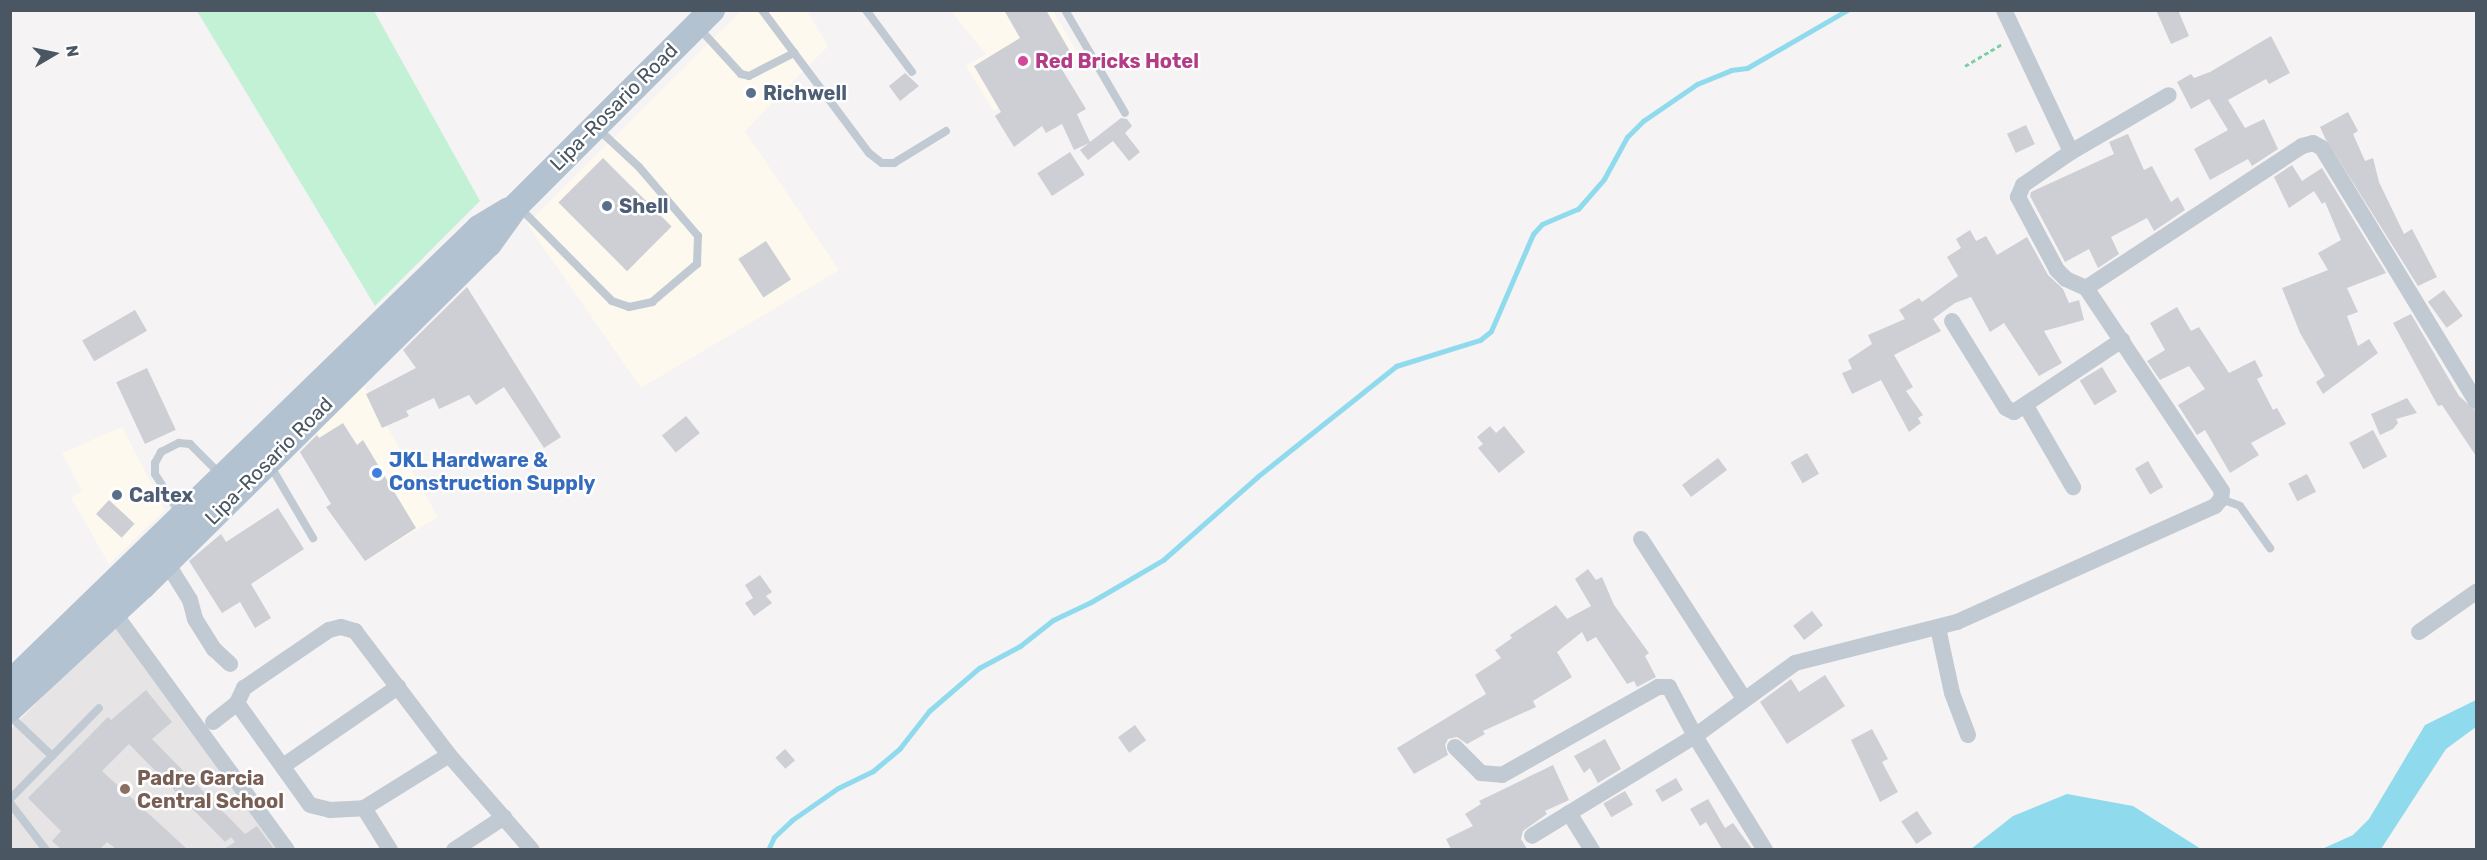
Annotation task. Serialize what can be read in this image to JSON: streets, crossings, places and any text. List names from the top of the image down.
{
  "streets": {
    "main road": ["Lipa-Rosario Road"]
  },
  "places": [
    "Red Bricks Hotel",
    "Richwell",
    "Shell",
    "JKL Hardware & Construction Supply",
    "Caltex",
    "Padre Garcia Central School"
  ],
  "north": "right"
}
